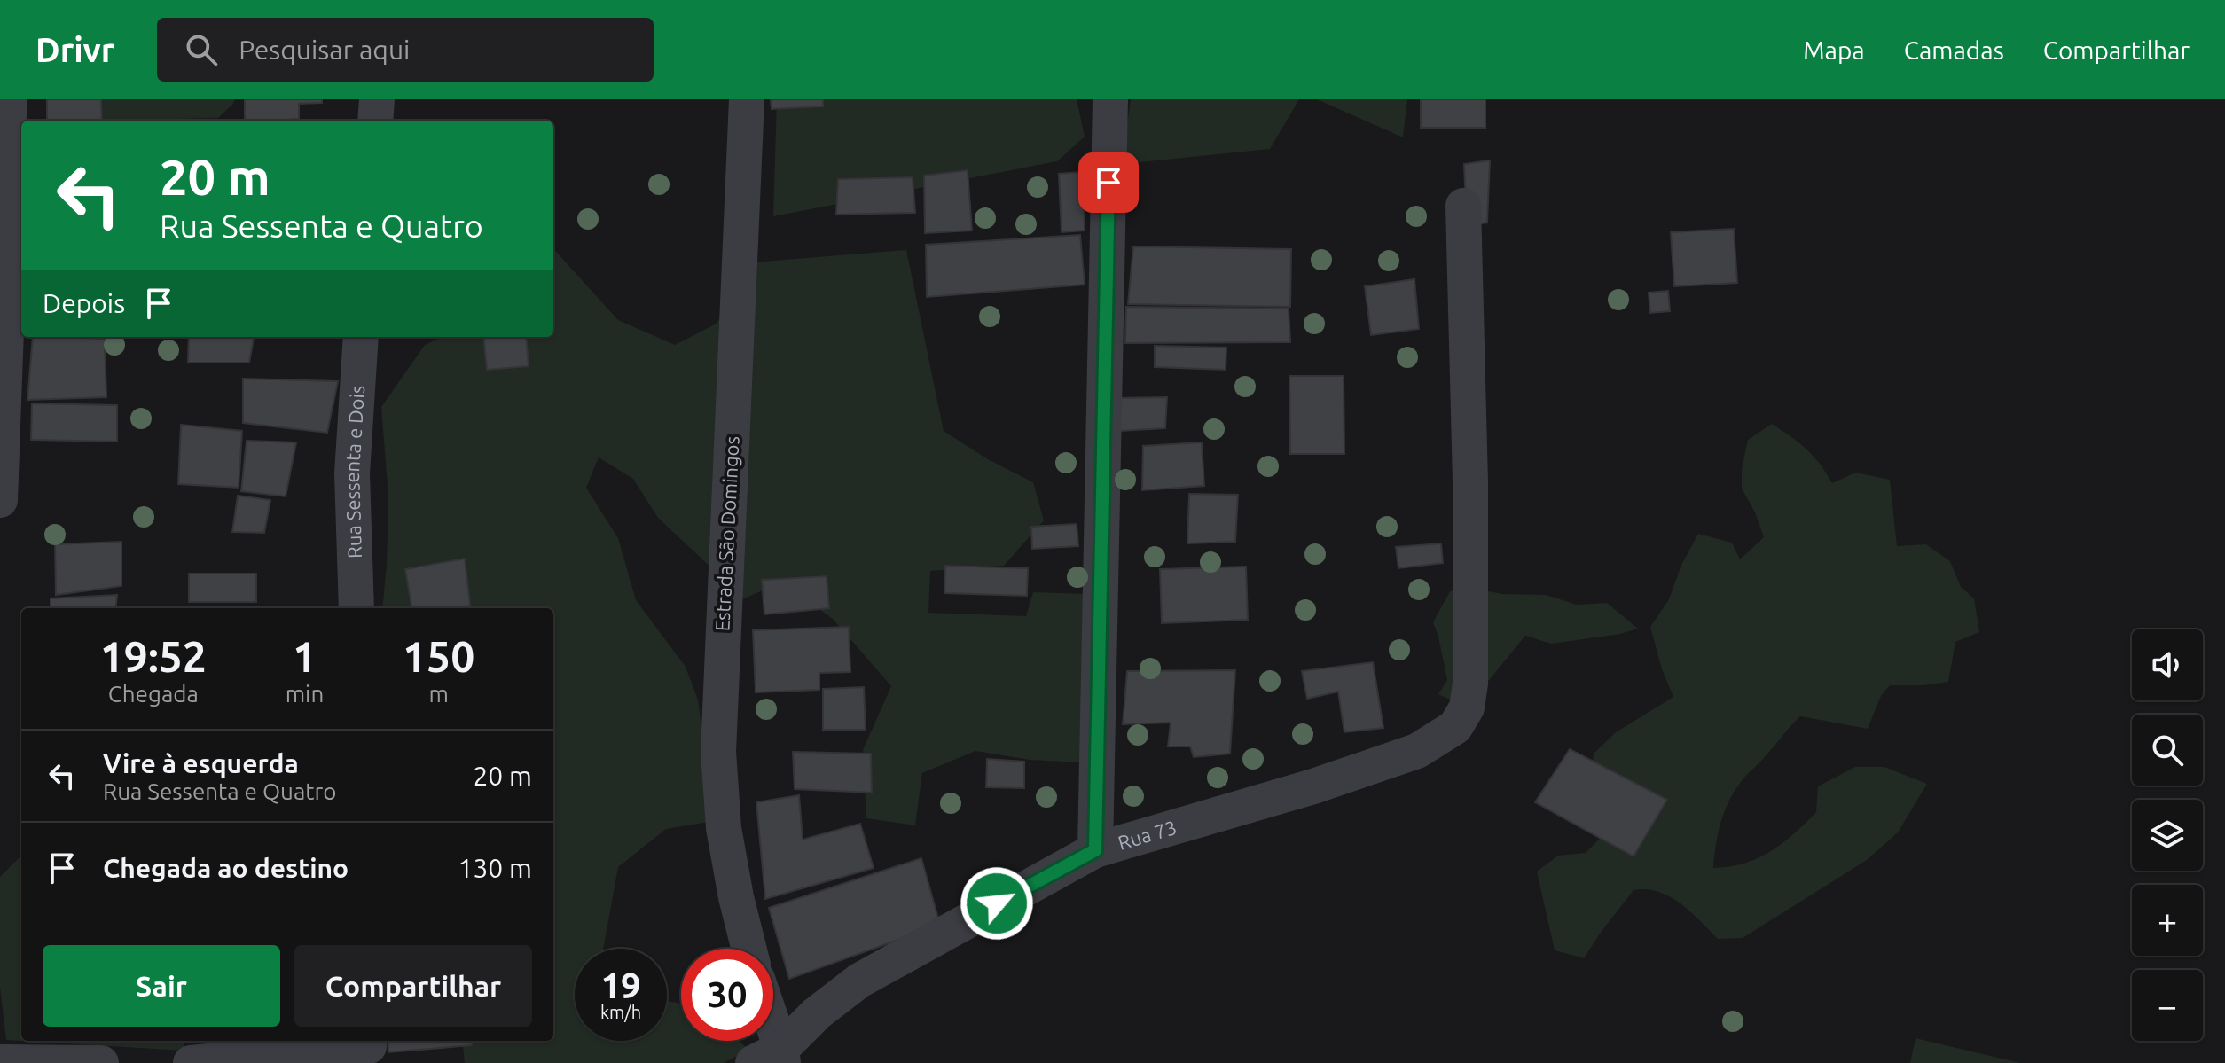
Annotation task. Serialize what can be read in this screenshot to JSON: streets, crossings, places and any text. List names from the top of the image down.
{
  "streets": {
    "street": ["Rua Sessenta e Dois", "Estrada São Domingos", "Rua 73"]
  },
  "page": {
    "header": "Drivr",
    "search": "Pesquisar aqui",
    "nav": ["Mapa", "Camadas", "Compartilhar"],
    "turn": ["20 m", "Rua Sessenta e Quatro"],
    "then": "Depois",
    "eta": [
      "19:52",
      "Chegada",
      "1",
      "min",
      "150",
      "m"
    ],
    "map_buttons": ["+", "−"],
    "list": [
      {
        "name": "Vire à esquerda",
        "note": "Rua Sessenta e Quatro",
        "value": "20 m"
      },
      {
        "name": "Chegada ao destino",
        "value": "130 m"
      }
    ],
    "buttons": ["Sair", "Compartilhar"],
    "speed": "19 km/h",
    "limit": "30"
  }
}
